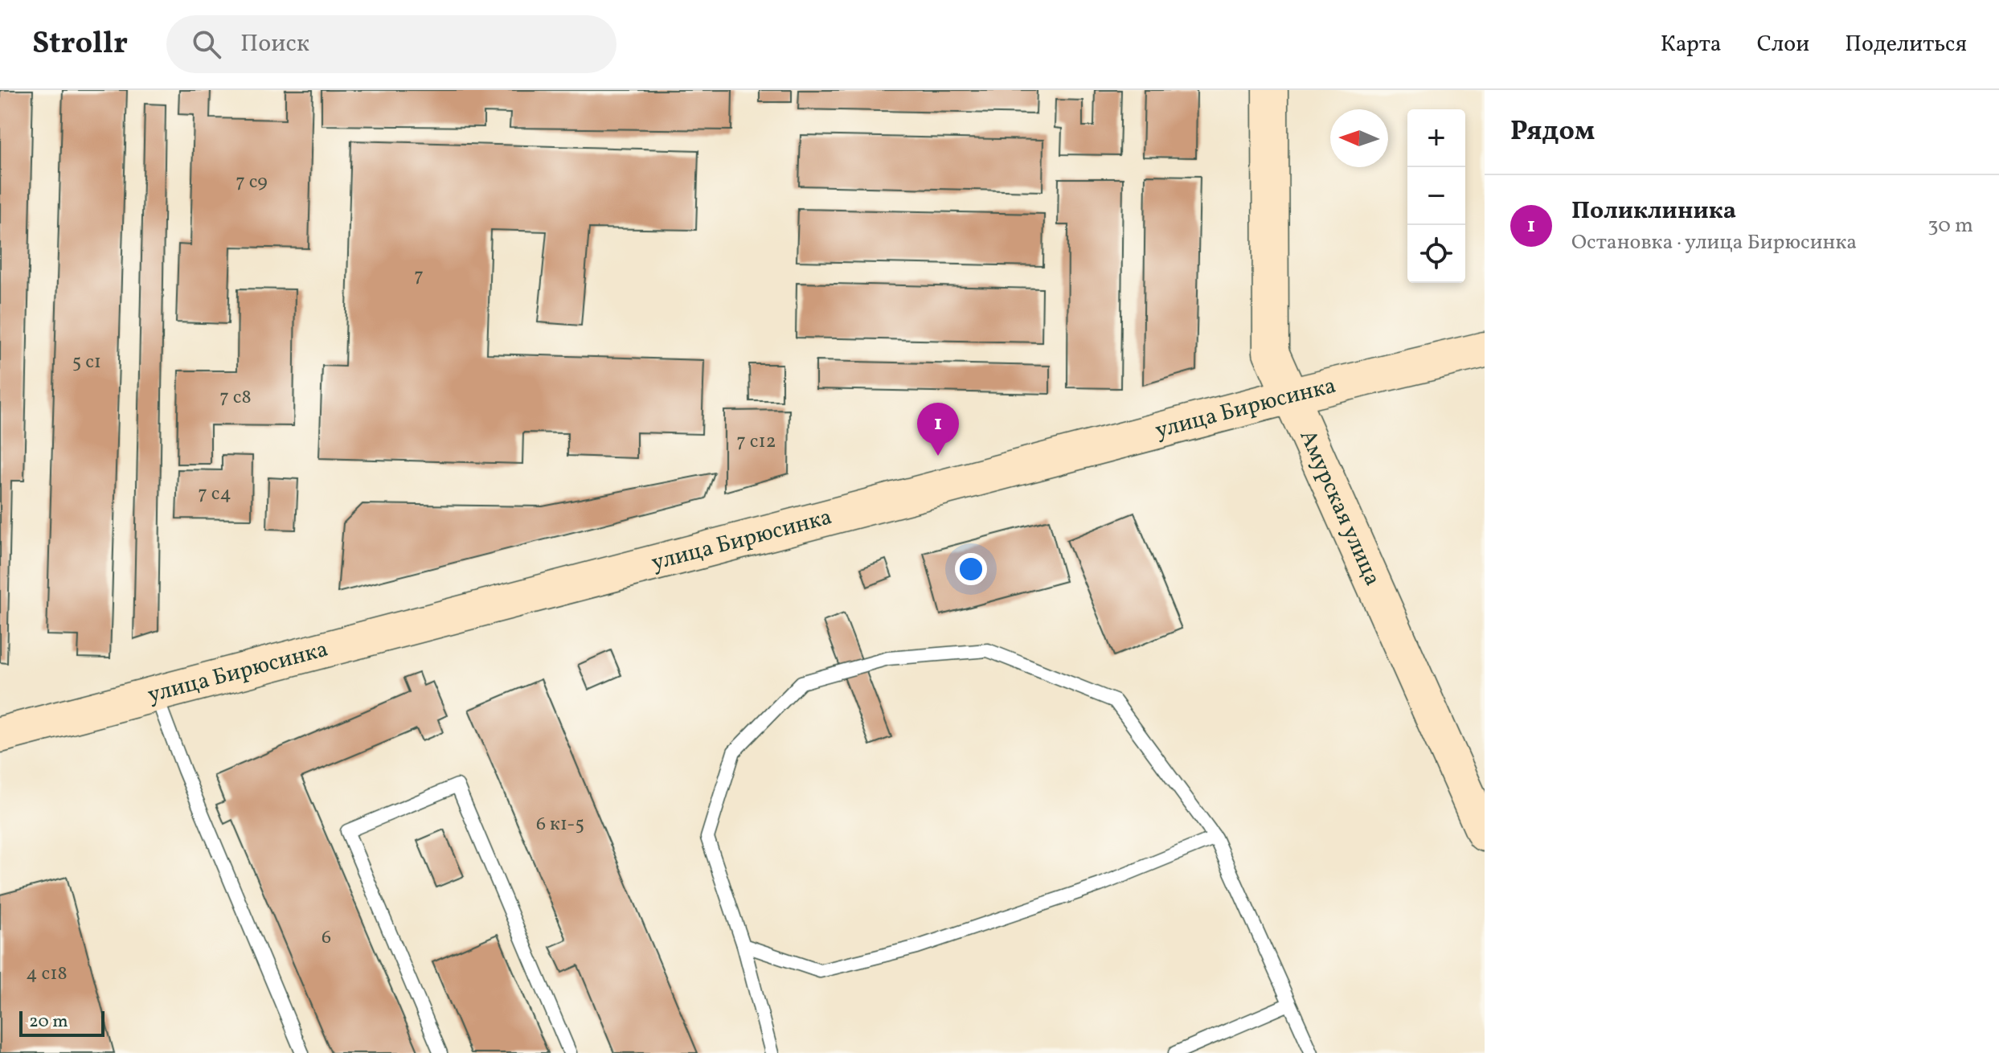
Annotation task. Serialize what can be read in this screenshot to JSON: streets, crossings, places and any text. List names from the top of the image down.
{
  "streets": {
    "main road": ["улица Бирюсинка", "Амурская улица"]
  },
  "crossings": [
    ["улица Бирюсинка", "Амурская улица"]
  ],
  "house_numbers": [
    "7 с9",
    "7",
    "5 с1",
    "7 с8",
    "7 с12",
    "7 с4",
    "6 к1-5",
    "6",
    "4 с18"
  ],
  "scale_bar": "20 m",
  "north": "left",
  "page": {
    "header": "Strollr",
    "search": "Поиск",
    "nav": ["Карта", "Слои", "Поделиться"],
    "heading": "Рядом",
    "map_buttons": ["+", "−"],
    "list": [
      {
        "mark": "1",
        "name": "Поликлиника",
        "note": "Остановка · улица Бирюсинка",
        "value": "30 m"
      }
    ],
    "pins": "1",
    "scale": "20 m"
  }
}
